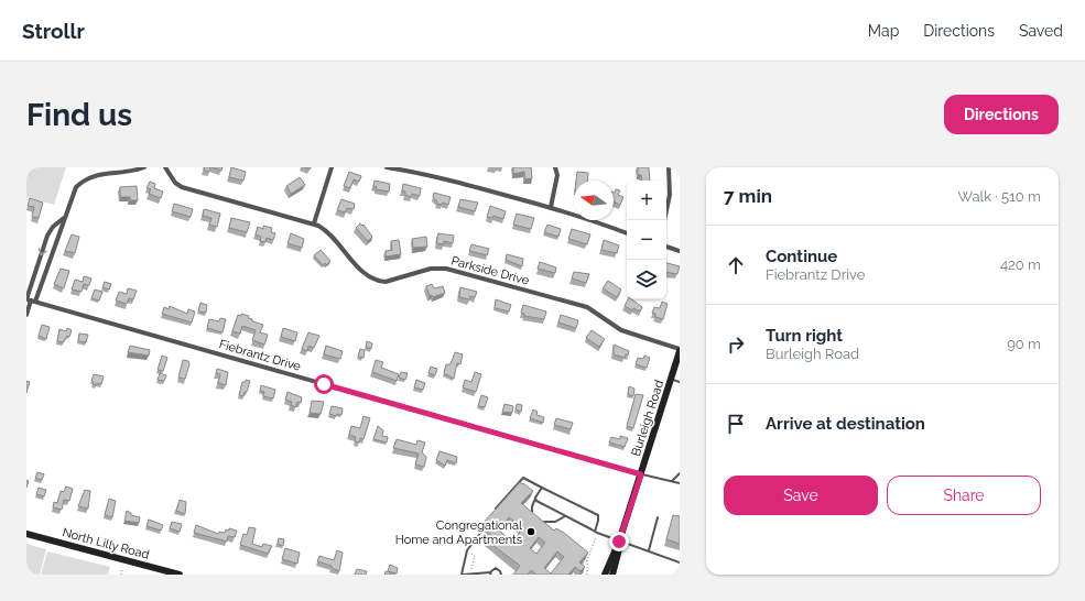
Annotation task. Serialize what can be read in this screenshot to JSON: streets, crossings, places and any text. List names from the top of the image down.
{
  "streets": {
    "street": [
      "Parkside Drive",
      "Fiebrantz Drive",
      "Burleigh Road",
      "North Lilly Road"
    ]
  },
  "crossings": [
    ["Parkside Drive", "Burleigh Road"],
    ["Fiebrantz Drive", "Burleigh Road"]
  ],
  "places": ["Congregational Home and Apartments"],
  "north": "left",
  "page": {
    "header": "Strollr",
    "nav": ["Map", "Directions", "Saved"],
    "buttons": [
      "Directions",
      ["Save", "Share"]
    ],
    "title": "Find us",
    "heading": ["7 min", "Walk · 510 m"],
    "map_buttons": ["+", "−"],
    "list": [
      ["Continue", "Fiebrantz Drive", "420 m"],
      ["Turn right", "Burleigh Road", "90 m"],
      "Arrive at destination"
    ]
  }
}
